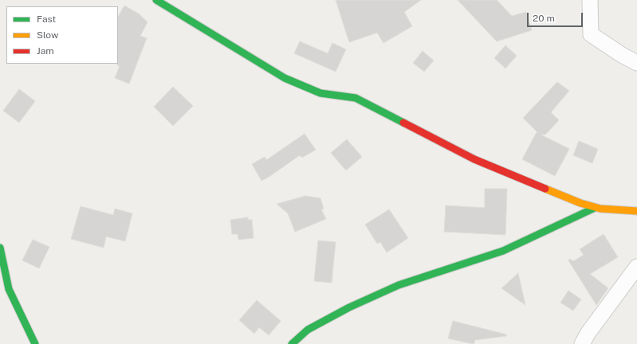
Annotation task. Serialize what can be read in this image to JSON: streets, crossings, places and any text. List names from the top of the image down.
{
  "legend": ["Fast", "Slow", "Jam"],
  "scale_bar": "20 m"
}
